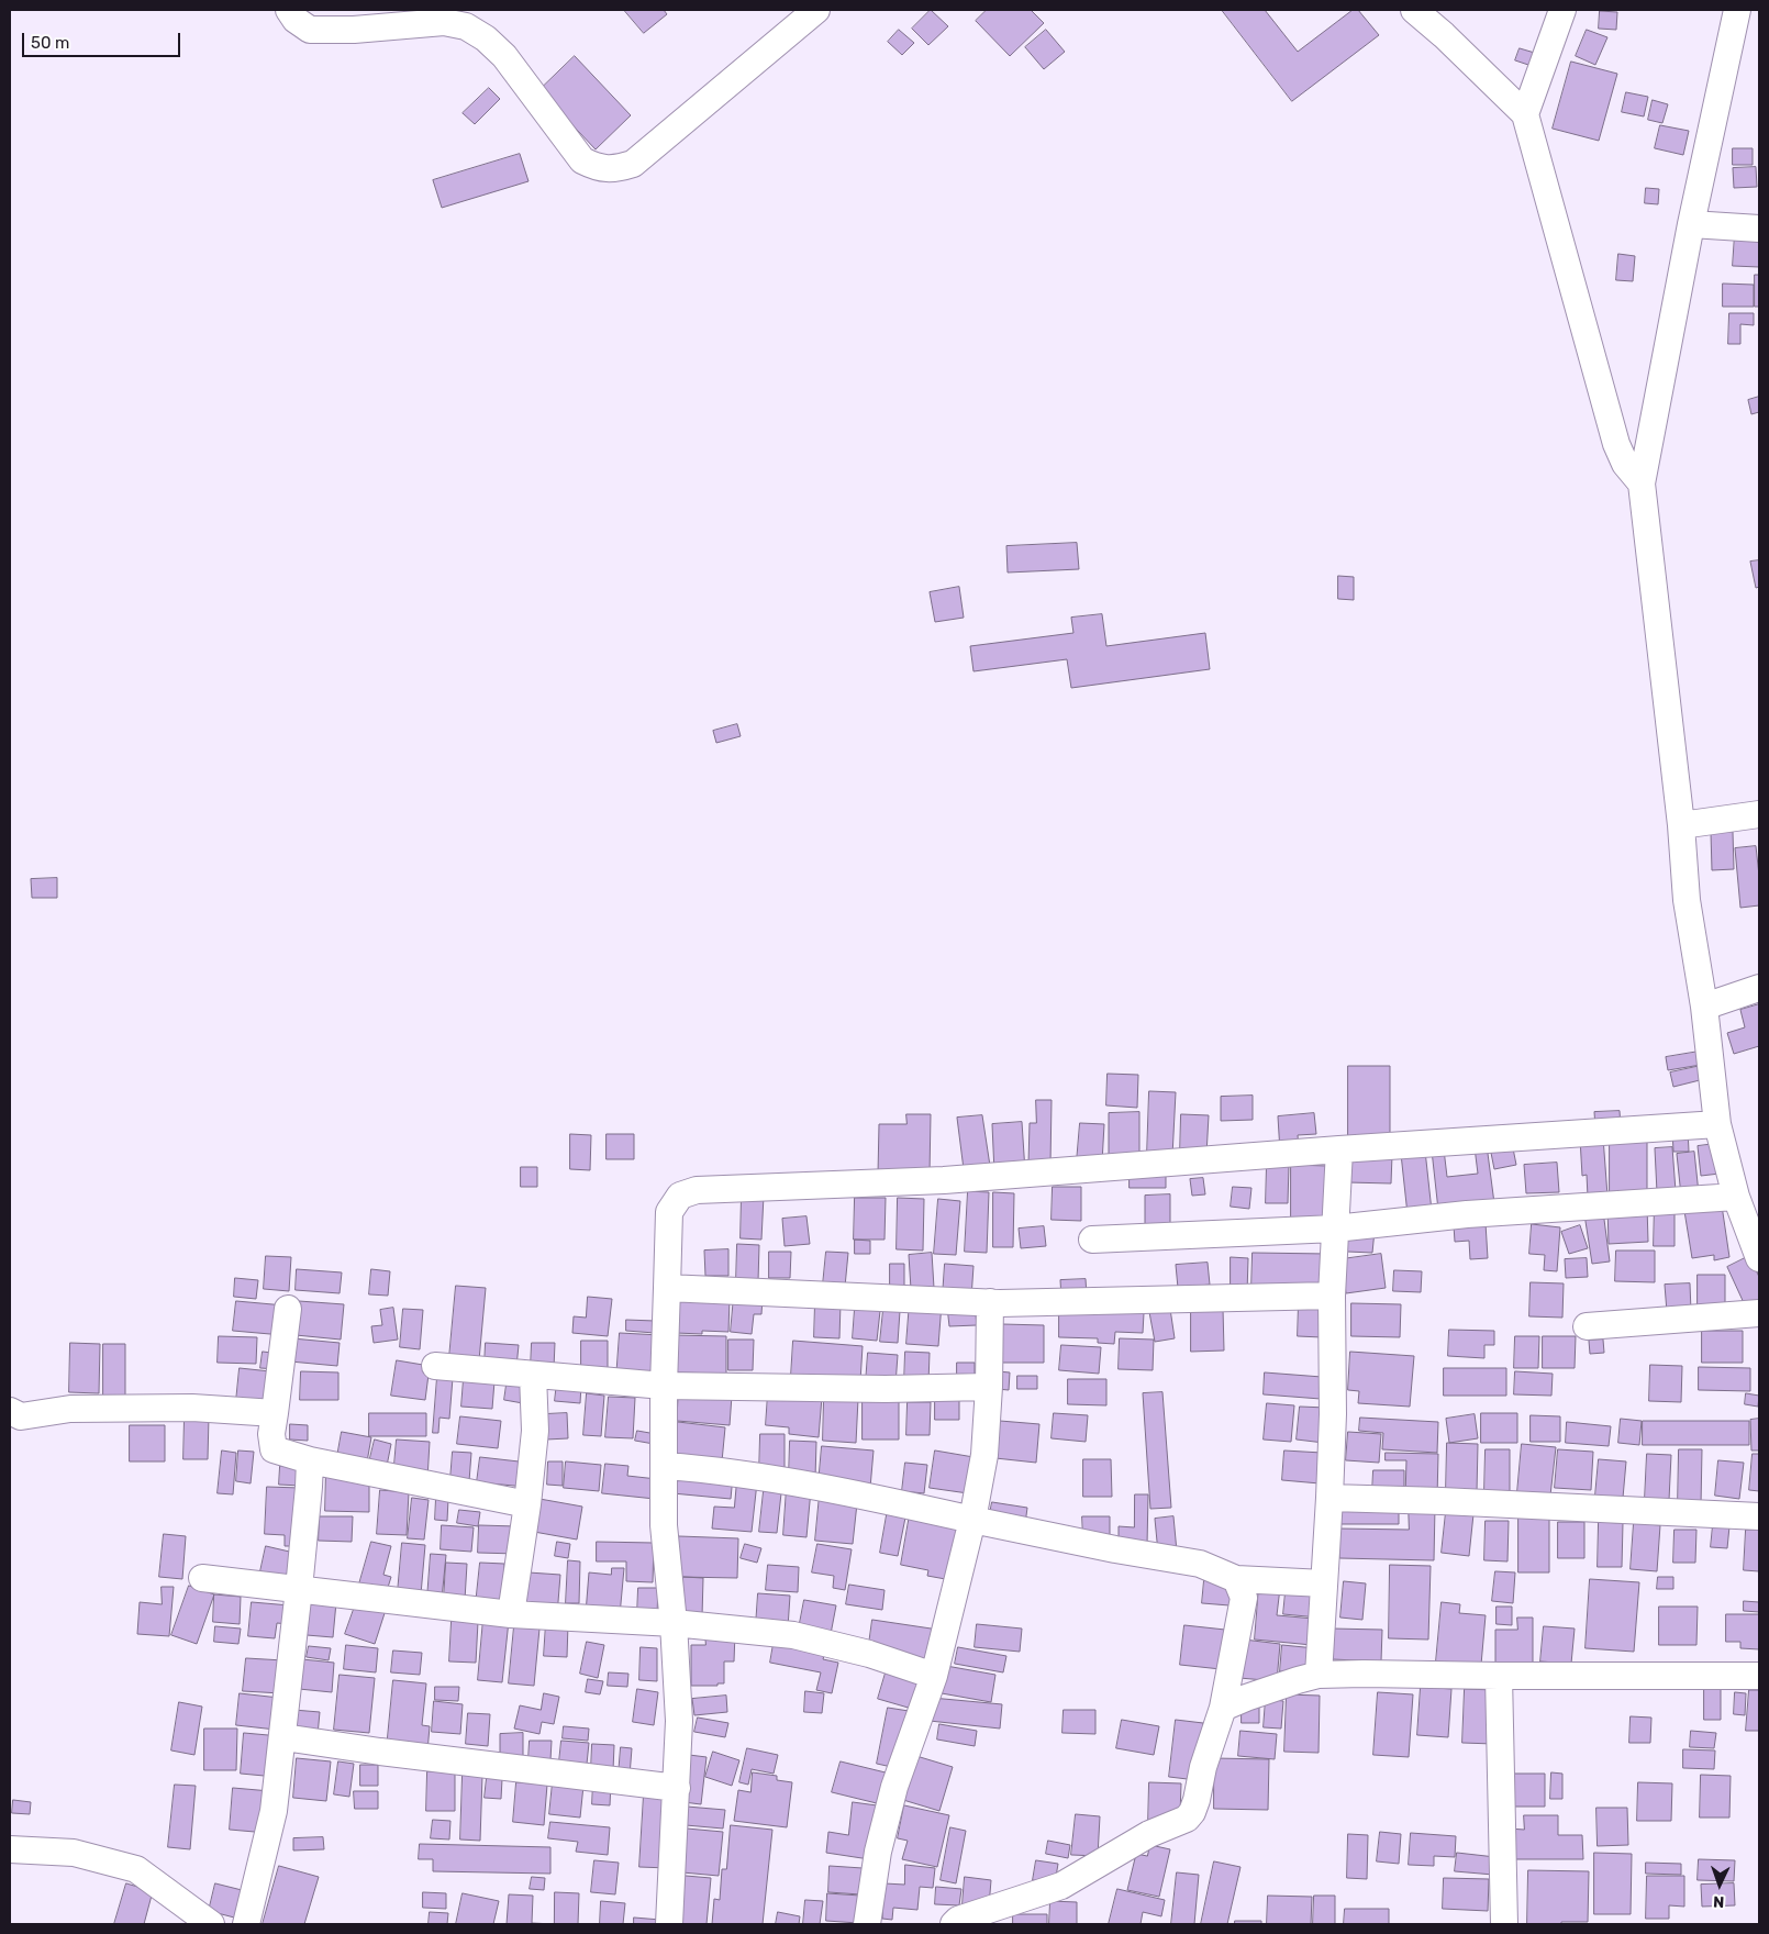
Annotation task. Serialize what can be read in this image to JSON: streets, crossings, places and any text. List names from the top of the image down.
{
  "scale_bar": "50 m",
  "north": "bottom"
}
